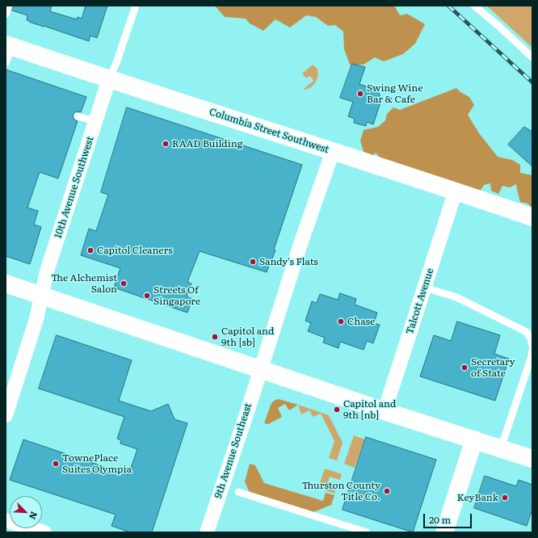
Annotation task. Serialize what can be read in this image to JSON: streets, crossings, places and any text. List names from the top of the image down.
{
  "streets": {
    "street": [
      "Columbia Street Southwest",
      "10th Avenue Southwest",
      "Talcott Avenue",
      "9th Avenue Southeast"
    ]
  },
  "crossings": [
    ["Columbia Street Southwest", "10th Avenue Southwest"],
    ["Columbia Street Southwest", "Talcott Avenue"],
    ["Columbia Street Southwest", "9th Avenue Southeast"]
  ],
  "places": [
    "Swing Wine Bar & Cafe",
    "RAAD Building",
    "Capitol Cleaners",
    "Sandy's Flats",
    "The Alchemist Salon",
    "Streets Of Singapore",
    "Chase",
    "Capitol and 9th [sb]",
    "Secretary of State",
    "Capitol and 9th [nb]",
    "TownePlace Suites Olympia",
    "Thurston County Title Co.",
    "KeyBank"
  ],
  "scale_bar": "20 m",
  "north": "bottom right"
}
